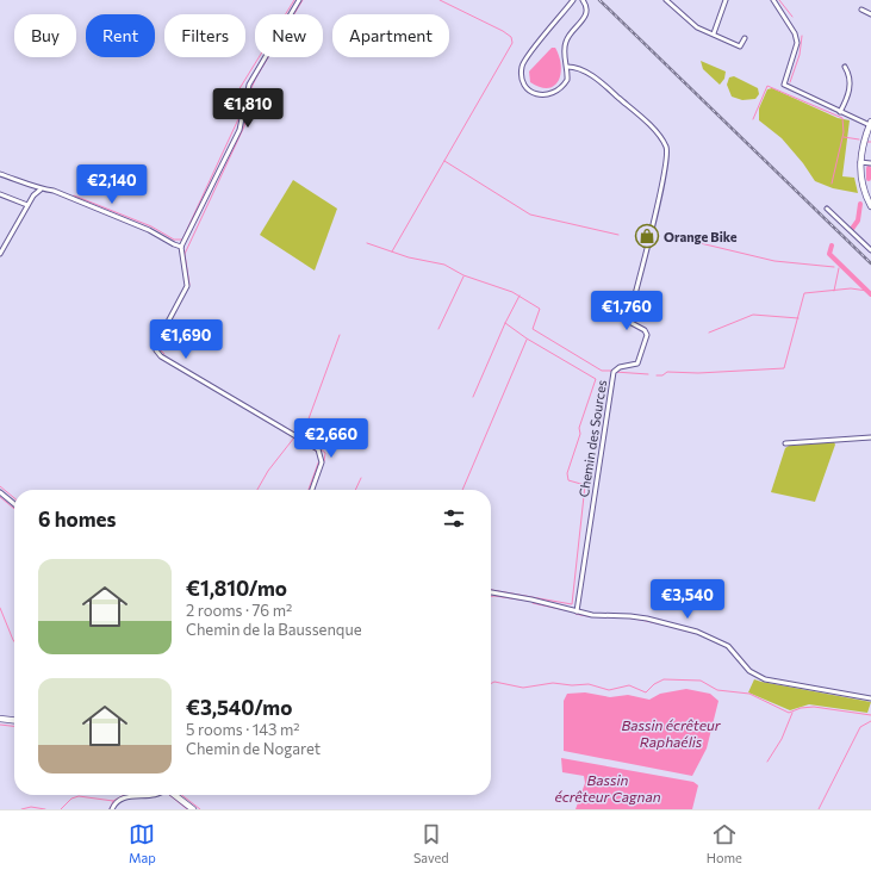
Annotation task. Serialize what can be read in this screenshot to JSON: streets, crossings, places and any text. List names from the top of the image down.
{
  "streets": {
    "street": ["Chemin des Sources"]
  },
  "water": ["Bassin écrêteur Raphaélis", "Bassin écrêteur Cagnan"],
  "places": {
    "shop": ["Orange Bike"]
  },
  "page": {
    "chip": [
      "Buy",
      "Rent",
      "Filters",
      "New",
      "Apartment"
    ],
    "price": [
      "€1,810",
      "€2,140",
      "€1,760",
      "€1,690",
      "€2,660",
      "€3,540"
    ],
    "heading": "6 homes",
    "list": [
      {
        "name": "€1,810/mo",
        "note": "2 rooms · 76 m² · Chemin de la Baussenque"
      },
      {
        "name": "€3,540/mo",
        "note": "5 rooms · 143 m² · Chemin de Nogaret"
      }
    ],
    "tabs": ["Map", "Saved", "Home"]
  }
}
